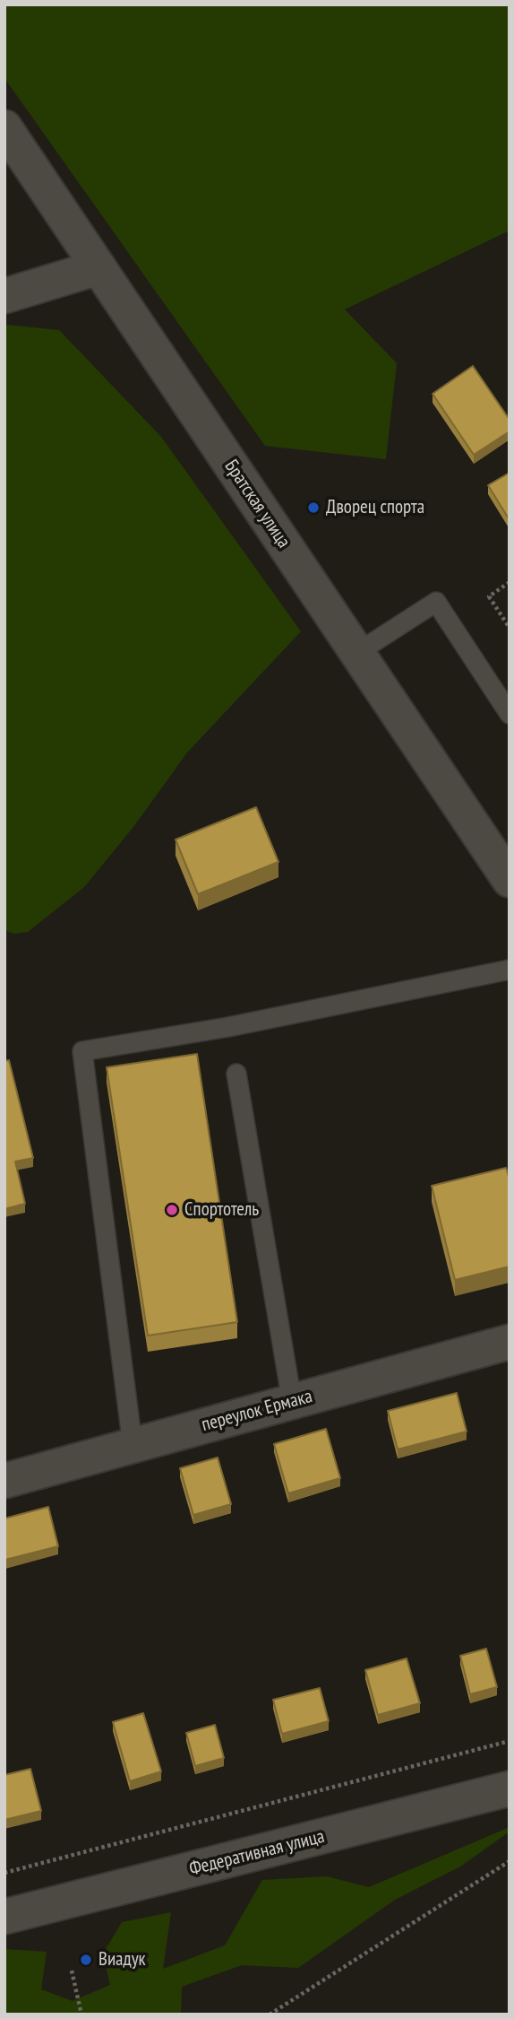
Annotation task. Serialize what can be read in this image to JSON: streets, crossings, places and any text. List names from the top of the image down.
{
  "streets": {
    "street": ["Братская улица", "переулок Ермака", "Федеративная улица"]
  },
  "places": ["Дворец спорта", "Спортотель", "Виадук"]
}
